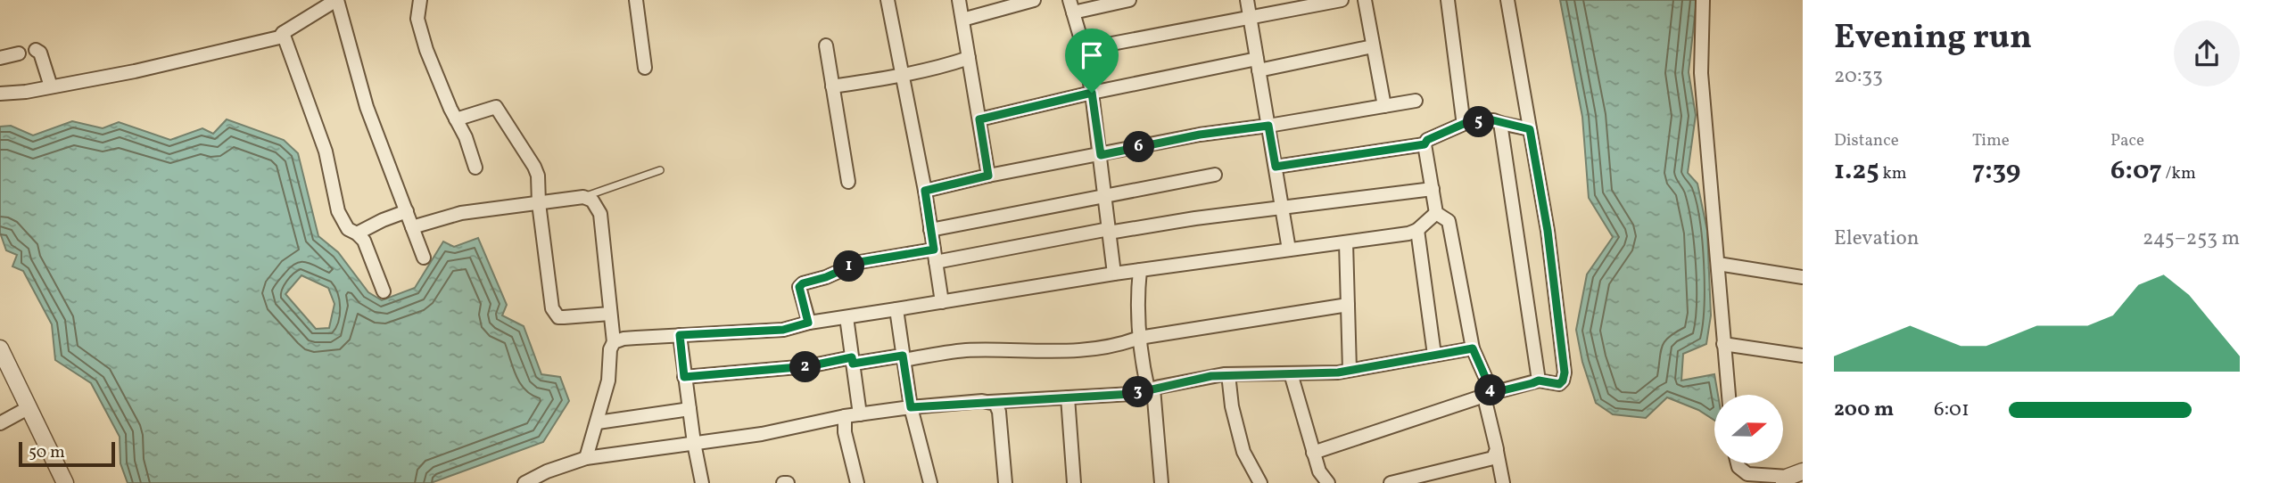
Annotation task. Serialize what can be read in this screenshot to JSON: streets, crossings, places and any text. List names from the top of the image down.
{
  "scale_bar": "50 m",
  "north": "right",
  "page": {
    "heading": ["Evening run", "20:33"],
    "pins": [
      "5",
      "6",
      "1",
      "2",
      "4",
      "3"
    ],
    "stats": [
      ["Distance", "1.25 km"],
      ["Time", "7:39"],
      ["Pace", "6:07 /km"]
    ],
    "chart": ["Elevation", "245–253 m"],
    "list": [
      {
        "name": "200 m",
        "note": "6:01"
      }
    ],
    "scale": "50 m"
  }
}
